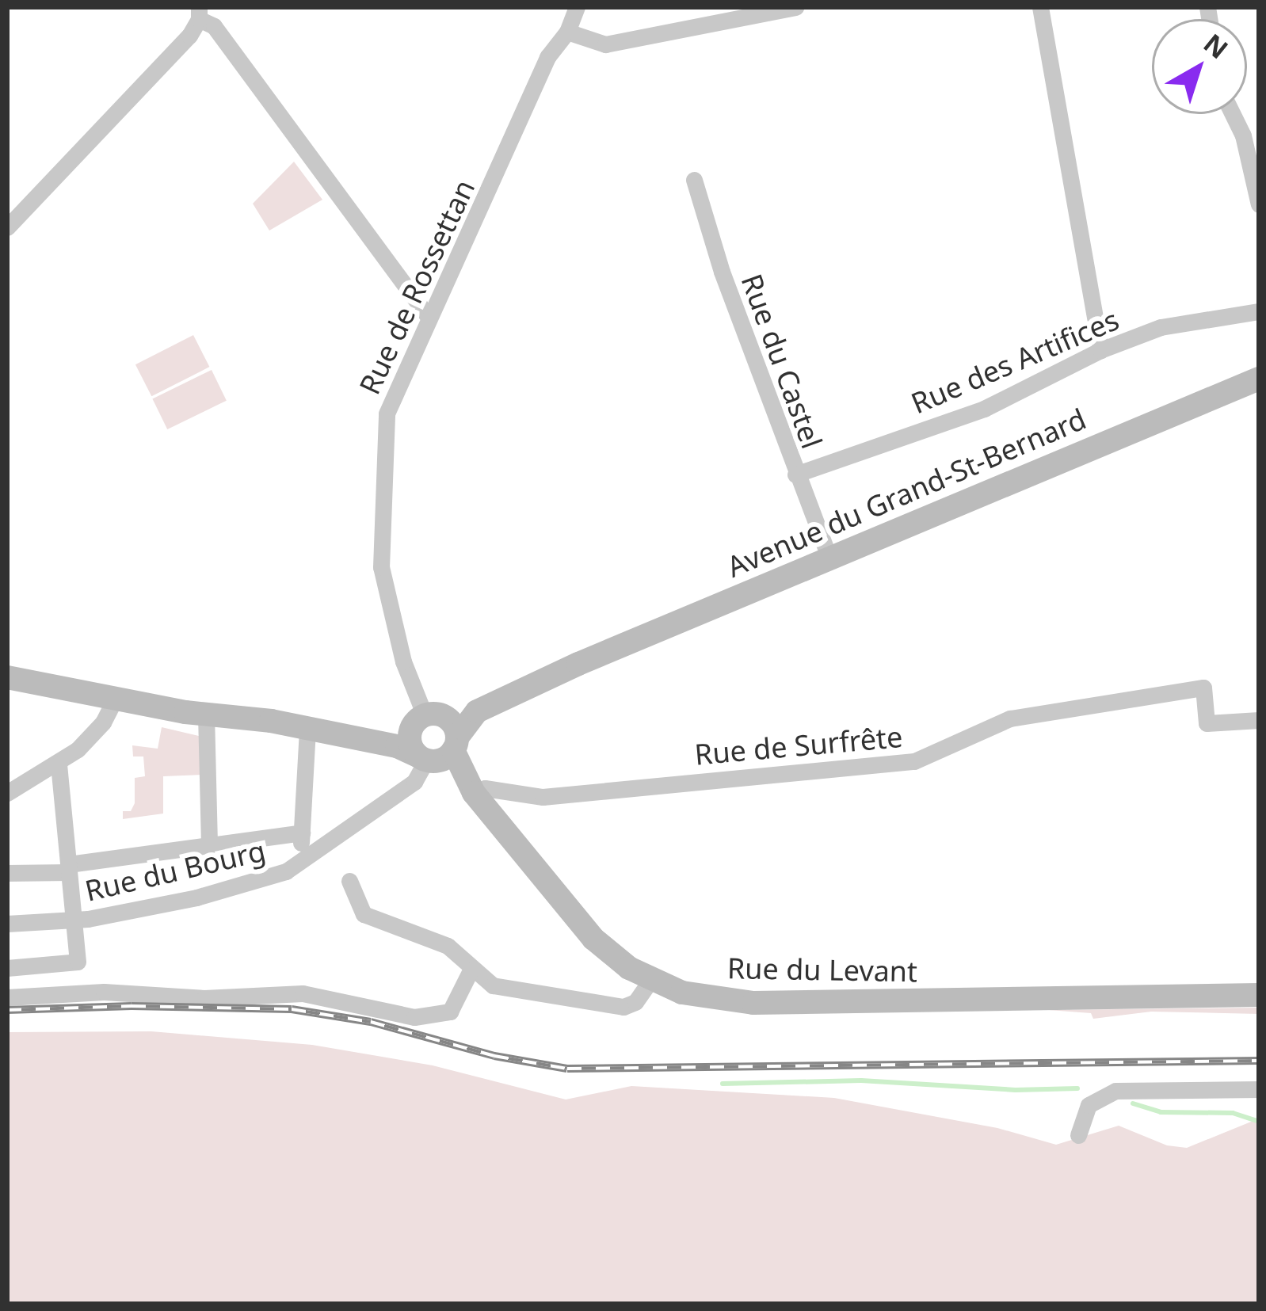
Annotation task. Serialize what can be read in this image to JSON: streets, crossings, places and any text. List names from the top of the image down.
{
  "streets": {
    "street": [
      "Rue de Rossettan",
      "Rue du Castel",
      "Rue des Artifices",
      "Avenue du Grand-St-Bernard",
      "Rue de Surfrête",
      "Rue du Bourg",
      "Rue du Levant"
    ]
  },
  "crossings": [
    ["Rue de Rossettan", "Avenue du Grand-St-Bernard"],
    ["Rue du Castel", "Rue des Artifices"],
    ["Rue du Castel", "Avenue du Grand-St-Bernard"],
    ["Avenue du Grand-St-Bernard", "Rue du Bourg"],
    ["Avenue du Grand-St-Bernard", "Rue du Levant"],
    ["Rue de Surfrête", "Rue du Levant"],
    ["Rue du Bourg", "Rue du Levant"]
  ],
  "north": "top right"
}
